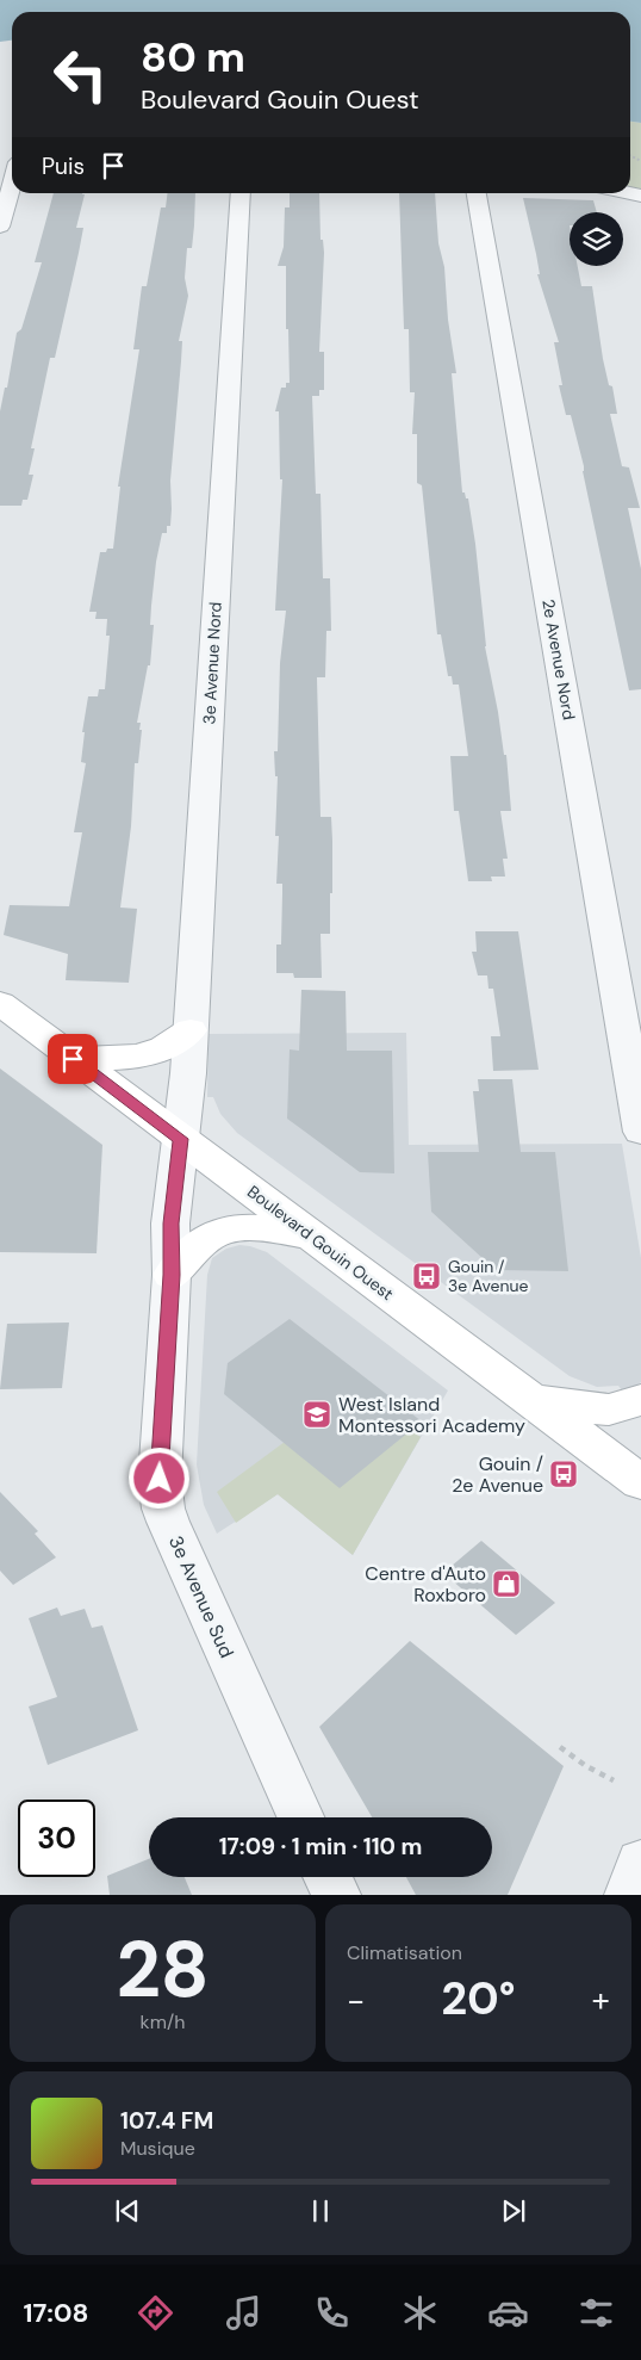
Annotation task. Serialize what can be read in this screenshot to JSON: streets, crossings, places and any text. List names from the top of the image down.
{
  "streets": {
    "main road": ["Boulevard Gouin Ouest"],
    "street": ["2e Avenue Nord", "3e Avenue Nord", "3e Avenue Sud"]
  },
  "crossings": [
    ["3e Avenue Nord", "Boulevard Gouin Ouest"],
    ["3e Avenue Nord", "3e Avenue Sud"],
    ["Boulevard Gouin Ouest", "3e Avenue Sud"]
  ],
  "places": {
    "bus stop": ["Gouin / 3e Avenue", "Gouin / 2e Avenue"],
    "school or university": ["West Island Montessori Academy"],
    "shop": ["Centre d'Auto Roxboro"]
  },
  "page": {
    "turn": ["80 m", "Boulevard Gouin Ouest"],
    "then": "Puis",
    "limit": "30",
    "trip": "17:09 · 1 min · 110 m",
    "tile": [
      ["28", "km/h"],
      "Climatisation"
    ],
    "heat": ["−", "20°", "+"],
    "song": ["107.4 FM", "Musique"],
    "tabs": "17:08"
  }
}
